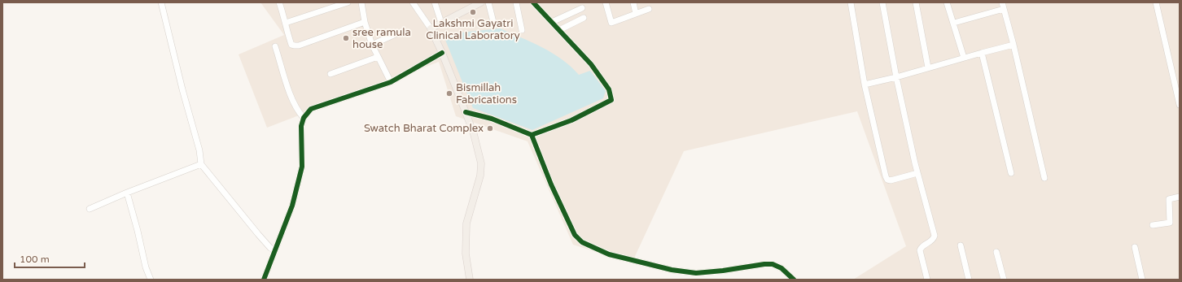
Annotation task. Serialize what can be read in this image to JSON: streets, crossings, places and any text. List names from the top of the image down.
{
  "places": [
    "Lakshmi Gayatri Clinical Laboratory",
    "sree ramula house",
    "Bismillah Fabrications",
    "Swatch Bharat Complex"
  ],
  "scale_bar": "100 m"
}
